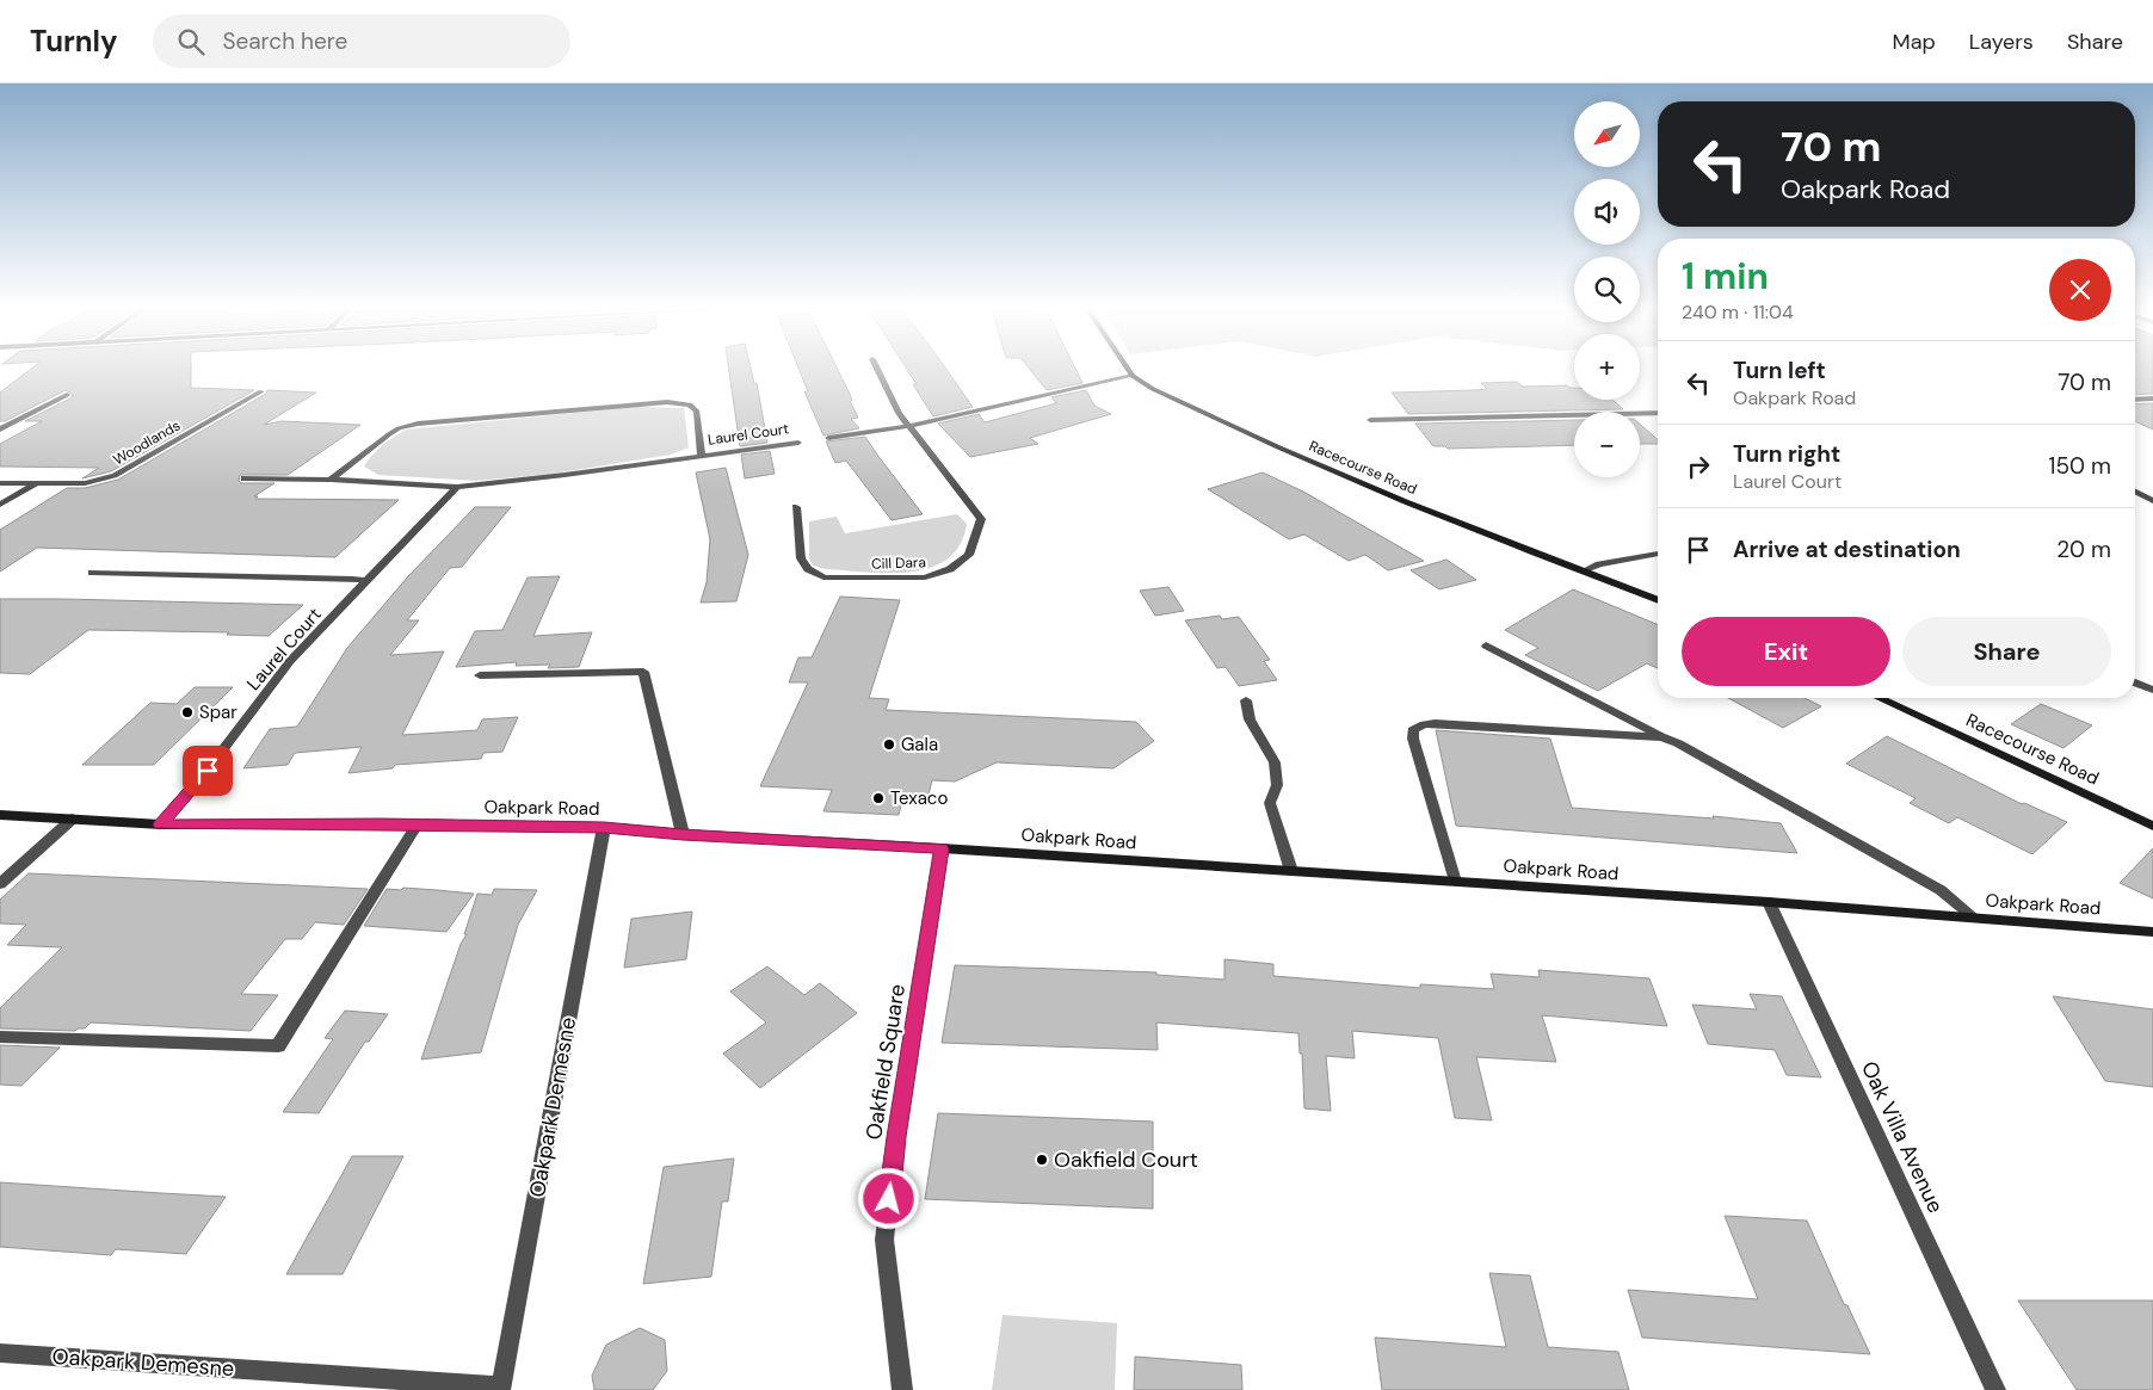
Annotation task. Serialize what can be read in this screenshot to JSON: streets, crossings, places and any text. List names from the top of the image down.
{
  "streets": {
    "main road": ["Racecourse Road", "Oakpark Road"],
    "street": [
      "Laurel Court",
      "Woodlands",
      "Cill Dara",
      "Oakfield Square",
      "Oakpark Demesne",
      "Oak Villa Avenue"
    ]
  },
  "crossings": [
    ["Laurel Court", "Oakpark Road"],
    ["Oakpark Road", "Oakfield Square"],
    ["Oakpark Road", "Oakpark Demesne"],
    ["Oakpark Road", "Oak Villa Avenue"]
  ],
  "places": [
    "Spar",
    "Gala",
    "Texaco",
    "Oakfield Court"
  ],
  "north": "bottom left",
  "page": {
    "header": "Turnly",
    "search": "Search here",
    "nav": ["Map", "Layers", "Share"],
    "map_buttons": ["+", "−"],
    "turn": ["70 m", "Oakpark Road"],
    "heading": ["1 min", "240 m · 11:04"],
    "list": [
      {
        "name": "Turn left",
        "note": "Oakpark Road",
        "value": "70 m"
      },
      {
        "name": "Turn right",
        "note": "Laurel Court",
        "value": "150 m"
      },
      {
        "name": "Arrive at destination",
        "value": "20 m"
      }
    ],
    "buttons": ["Exit", "Share"]
  }
}
